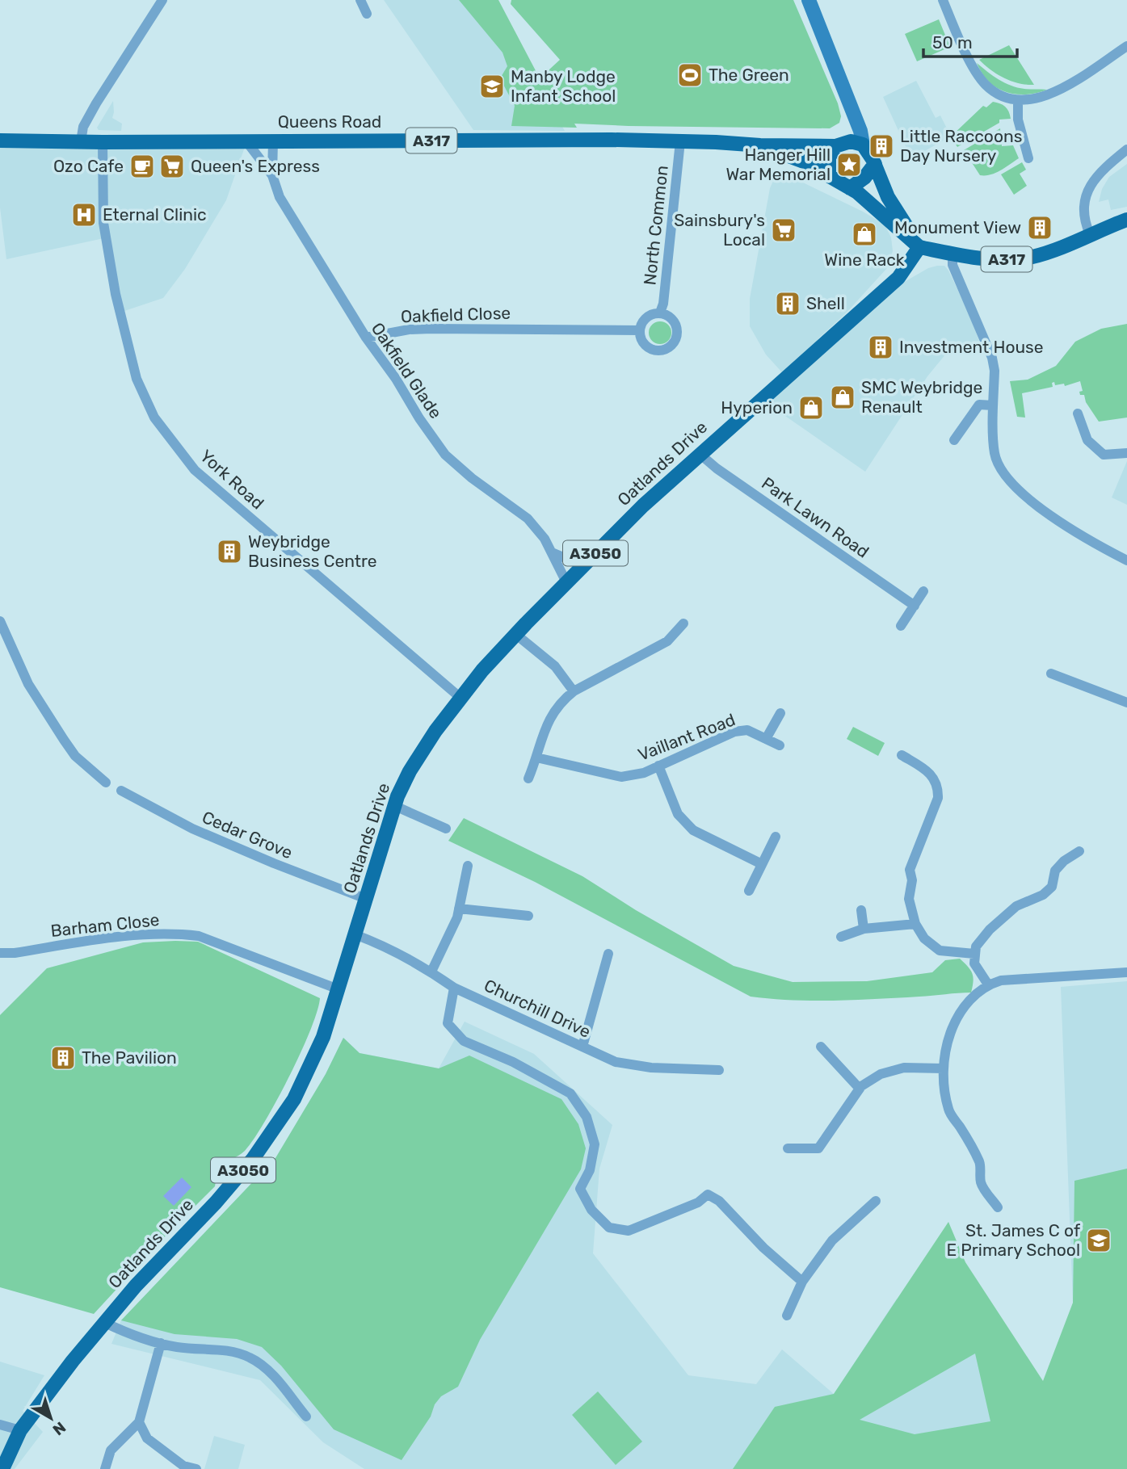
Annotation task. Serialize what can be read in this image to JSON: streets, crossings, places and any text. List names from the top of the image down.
{
  "streets": {
    "main road": [
      "Queens Road",
      "A317",
      "Oatlands Drive",
      "A3050"
    ],
    "street": [
      "North Common",
      "Oakfield Close",
      "Oakfield Glade",
      "York Road",
      "Park Lawn Road",
      "Vaillant Road",
      "Cedar Grove",
      "Barham Close",
      "Churchill Drive"
    ]
  },
  "crossings": [
    ["Queens Road", "A317"],
    ["Queens Road", "North Common"],
    ["Queens Road", "Oakfield Glade"],
    ["Queens Road", "Oatlands Drive"],
    ["Queens Road", "York Road"],
    ["A317", "Oatlands Drive"],
    ["North Common", "Oakfield Close"],
    ["Oakfield Close", "Oakfield Glade"],
    ["Oakfield Glade", "Oatlands Drive"],
    ["Oatlands Drive", "York Road"],
    ["Oatlands Drive", "Park Lawn Road"],
    ["Oatlands Drive", "Cedar Grove"],
    ["Oatlands Drive", "Barham Close"],
    ["Oatlands Drive", "Churchill Drive"]
  ],
  "places": {
    "sports": ["The Green"],
    "school or university": ["Manby Lodge Infant School", "St. James C of E Primary School"],
    "building": [
      "Little Raccoons Day Nursery",
      "Monument View",
      "Shell",
      "Investment House",
      "Weybridge Business Centre",
      "The Pavilion"
    ],
    "place": ["Hanger Hill War Memorial"],
    "cafe": ["Ozo Cafe"],
    "supermarket": ["Queen's Express", "Sainsbury's Local"],
    "hospital": ["Eternal Clinic"],
    "shop": ["Wine Rack", "SMC Weybridge Renault", "Hyperion"]
  },
  "scale_bar": "50 m",
  "north": "bottom right"
}
